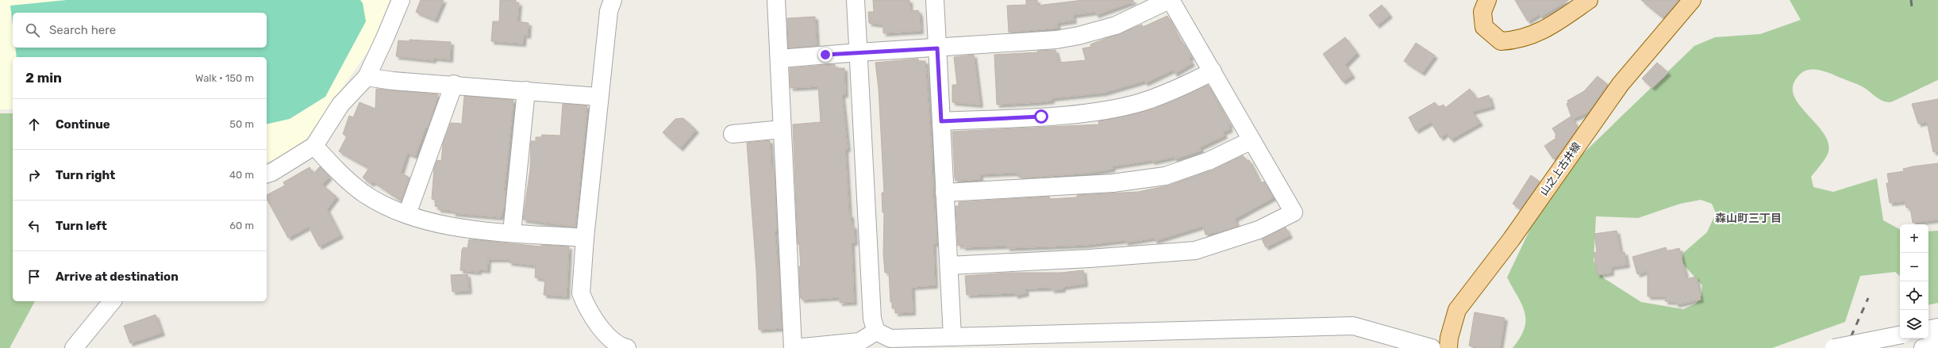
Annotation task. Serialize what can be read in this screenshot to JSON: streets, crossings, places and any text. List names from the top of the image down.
{
  "streets": {
    "main road": ["山之上古井線"]
  },
  "districts": ["森山町三丁目"],
  "page": {
    "search": "Search here",
    "heading": ["2 min", "Walk · 150 m"],
    "list": [
      ["Continue", "50 m"],
      ["Turn right", "40 m"],
      ["Turn left", "60 m"],
      "Arrive at destination"
    ],
    "map_buttons": ["+", "−"]
  }
}
